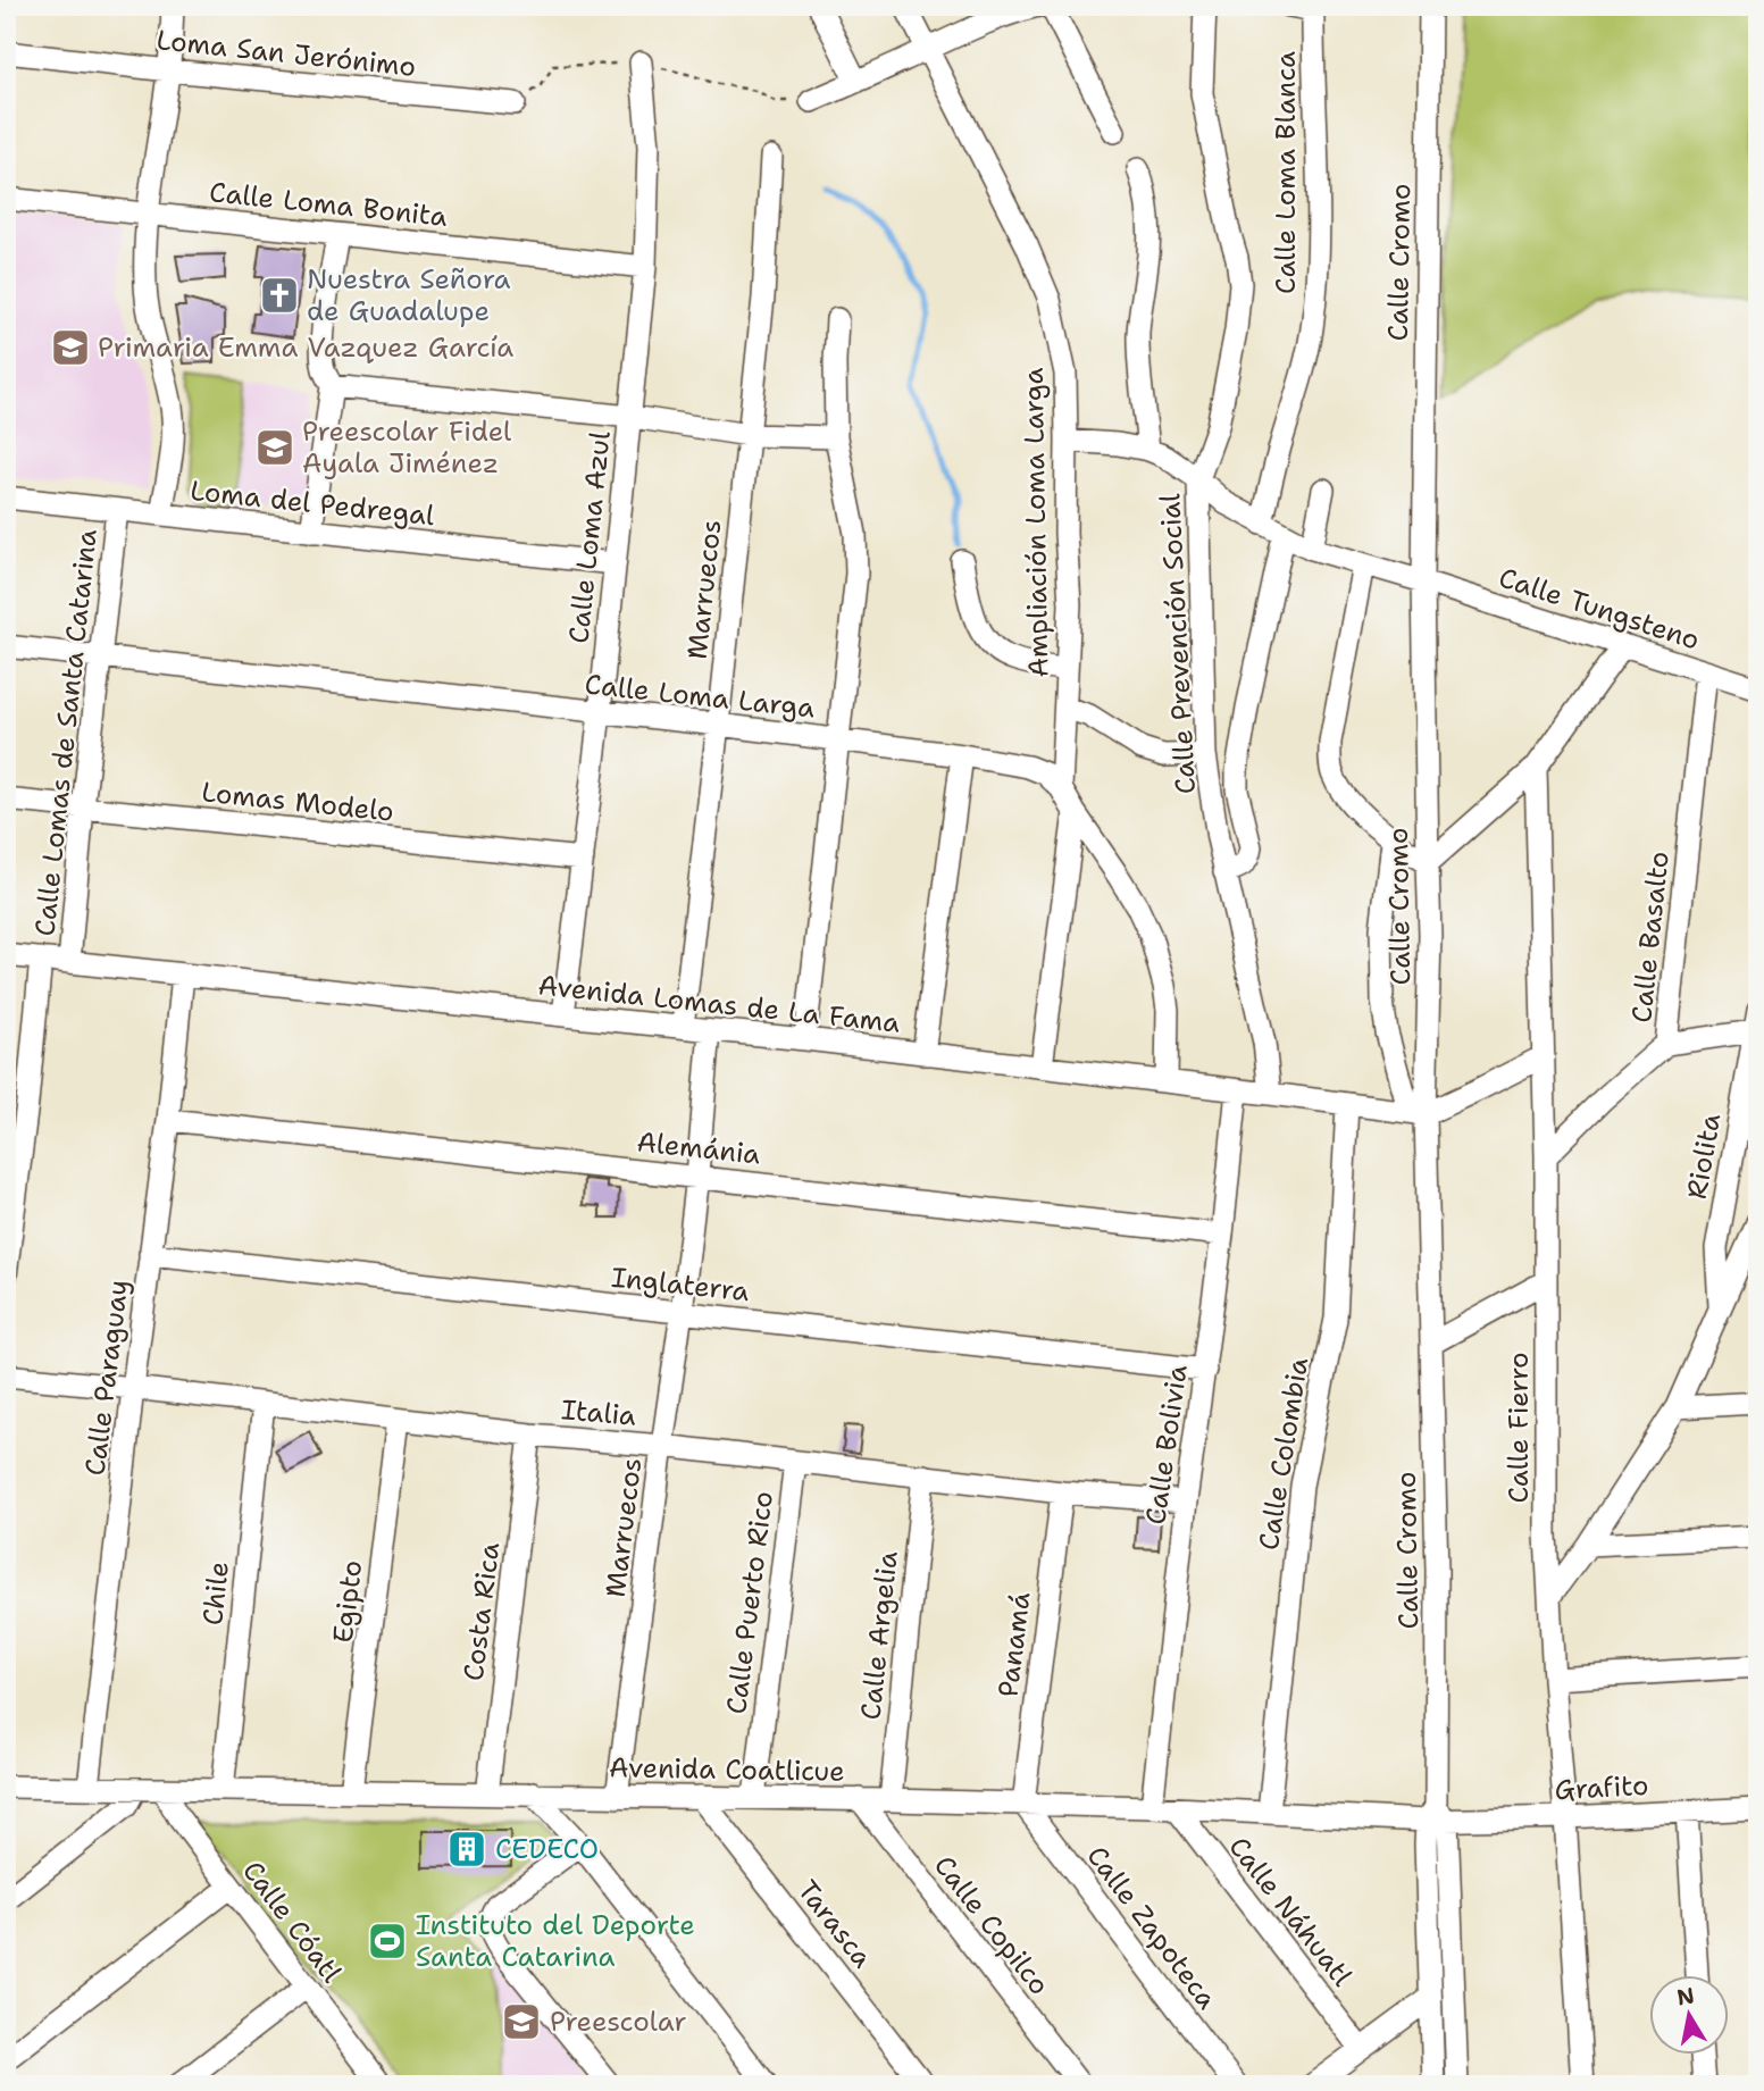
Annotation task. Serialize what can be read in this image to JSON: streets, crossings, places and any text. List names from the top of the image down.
{
  "streets": {
    "street": [
      "Loma San Jerónimo",
      "Calle Loma Blanca",
      "Calle Loma Bonita",
      "Calle Cromo",
      "Loma del Pedregal",
      "Ampliación Loma Larga",
      "Calle Loma Azul",
      "Marruecos",
      "Calle Tungsteno",
      "Calle Prevención Social",
      "Calle Loma Larga",
      "Calle Lomas de Santa Catarina",
      "Lomas Modelo",
      "Calle Basalto",
      "Avenida Lomas de La Fama",
      "Alemánia",
      "Riolita",
      "Inglaterra",
      "Calle Paraguay",
      "Italia",
      "Calle Fierro",
      "Calle Bolivia",
      "Calle Colombia",
      "Chile",
      "Egipto",
      "Calle Puerto Rico",
      "Costa Rica",
      "Calle Argelia",
      "Panamá",
      "Avenida Coatlicue",
      "Grafito",
      "Calle Náhuatl",
      "Calle Cóatl",
      "Tarasca",
      "Calle Copilco",
      "Calle Zapoteca"
    ]
  },
  "crossings": [
    ["Calle Loma Blanca", "Calle Tungsteno"],
    ["Calle Loma Bonita", "Calle Loma Azul"],
    ["Calle Cromo", "Calle Tungsteno"],
    ["Calle Cromo", "Avenida Lomas de La Fama"],
    ["Calle Cromo", "Avenida Coatlicue"],
    ["Calle Cromo", "Grafito"],
    ["Loma del Pedregal", "Calle Loma Azul"],
    ["Loma del Pedregal", "Calle Lomas de Santa Catarina"],
    ["Ampliación Loma Larga", "Calle Tungsteno"],
    ["Ampliación Loma Larga", "Calle Loma Larga"],
    ["Calle Loma Azul", "Calle Loma Larga"],
    ["Calle Loma Azul", "Lomas Modelo"],
    ["Calle Loma Azul", "Avenida Lomas de La Fama"],
    ["Marruecos", "Calle Loma Larga"],
    ["Marruecos", "Avenida Lomas de La Fama"],
    ["Marruecos", "Alemánia"],
    ["Marruecos", "Inglaterra"],
    ["Marruecos", "Italia"],
    ["Marruecos", "Avenida Coatlicue"],
    ["Calle Tungsteno", "Calle Prevención Social"],
    ["Calle Tungsteno", "Calle Basalto"],
    ["Calle Prevención Social", "Avenida Lomas de La Fama"],
    ["Calle Loma Larga", "Calle Lomas de Santa Catarina"],
    ["Calle Loma Larga", "Avenida Lomas de La Fama"],
    ["Calle Lomas de Santa Catarina", "Lomas Modelo"],
    ["Calle Lomas de Santa Catarina", "Avenida Lomas de La Fama"],
    ["Calle Basalto", "Calle Fierro"],
    ["Avenida Lomas de La Fama", "Calle Paraguay"],
    ["Avenida Lomas de La Fama", "Calle Bolivia"],
    ["Avenida Lomas de La Fama", "Calle Colombia"],
    ["Alemánia", "Calle Paraguay"],
    ["Alemánia", "Calle Bolivia"],
    ["Inglaterra", "Calle Paraguay"],
    ["Inglaterra", "Calle Bolivia"],
    ["Calle Paraguay", "Italia"],
    ["Calle Paraguay", "Avenida Coatlicue"],
    ["Italia", "Calle Bolivia"],
    ["Italia", "Chile"],
    ["Italia", "Egipto"],
    ["Italia", "Calle Puerto Rico"],
    ["Italia", "Costa Rica"],
    ["Italia", "Calle Argelia"],
    ["Italia", "Panamá"],
    ["Calle Fierro", "Grafito"],
    ["Calle Bolivia", "Avenida Coatlicue"],
    ["Calle Colombia", "Avenida Coatlicue"],
    ["Chile", "Avenida Coatlicue"],
    ["Egipto", "Avenida Coatlicue"],
    ["Calle Puerto Rico", "Avenida Coatlicue"],
    ["Costa Rica", "Avenida Coatlicue"],
    ["Calle Argelia", "Avenida Coatlicue"],
    ["Panamá", "Avenida Coatlicue"],
    ["Panamá", "Calle Zapoteca"],
    ["Avenida Coatlicue", "Grafito"],
    ["Avenida Coatlicue", "Calle Náhuatl"],
    ["Avenida Coatlicue", "Calle Cóatl"],
    ["Avenida Coatlicue", "Tarasca"],
    ["Avenida Coatlicue", "Calle Copilco"],
    ["Avenida Coatlicue", "Calle Zapoteca"]
  ],
  "places": {
    "church": ["Nuestra Señora de Guadalupe"],
    "school or university": ["Primaria Emma Vazquez García", "Preescolar Fidel Ayala Jiménez", "Preescolar"],
    "building": ["CEDECO"],
    "sports": ["Instituto del Deporte Santa Catarina"]
  },
  "north": "top"
}
